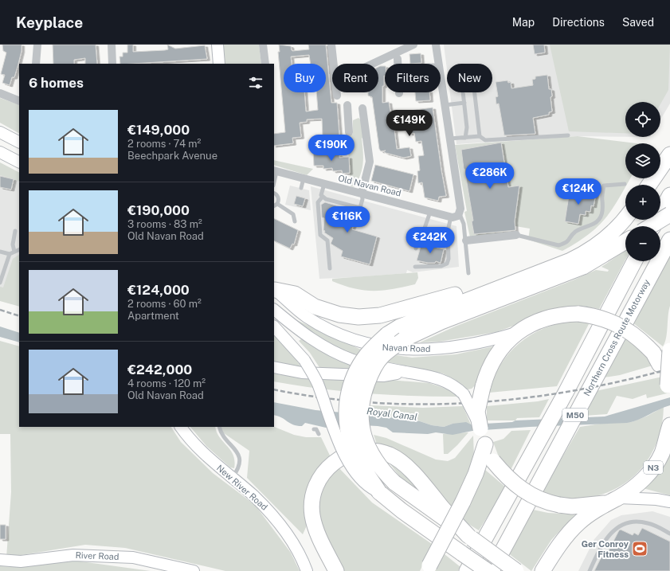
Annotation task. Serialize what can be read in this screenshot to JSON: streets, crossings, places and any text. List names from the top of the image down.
{
  "streets": {
    "highway": ["Northern Cross Route Motorway", "M50", "N3"],
    "main road": ["Navan Road", "New River Road", "River Road"],
    "street": ["Old Navan Road"]
  },
  "crossings": [
    ["Navan Road", "N3"]
  ],
  "water": ["Royal Canal"],
  "places": {
    "sports": ["Ger Conroy Fitness"]
  },
  "page": {
    "header": "Keyplace",
    "nav": ["Map", "Directions", "Saved"],
    "chip": [
      "Buy",
      "Rent",
      "Filters",
      "New"
    ],
    "heading": "6 homes",
    "map_buttons": ["+", "−"],
    "list": [
      {
        "name": "€149,000",
        "note": "2 rooms · 74 m² · Beechpark Avenue"
      },
      {
        "name": "€190,000",
        "note": "3 rooms · 83 m² · Old Navan Road"
      },
      {
        "name": "€124,000",
        "note": "2 rooms · 60 m² · Apartment"
      },
      {
        "name": "€242,000",
        "note": "4 rooms · 120 m² · Old Navan Road"
      }
    ],
    "price": [
      "€149K",
      "€190K",
      "€286K",
      "€124K",
      "€116K",
      "€242K"
    ]
  }
}
